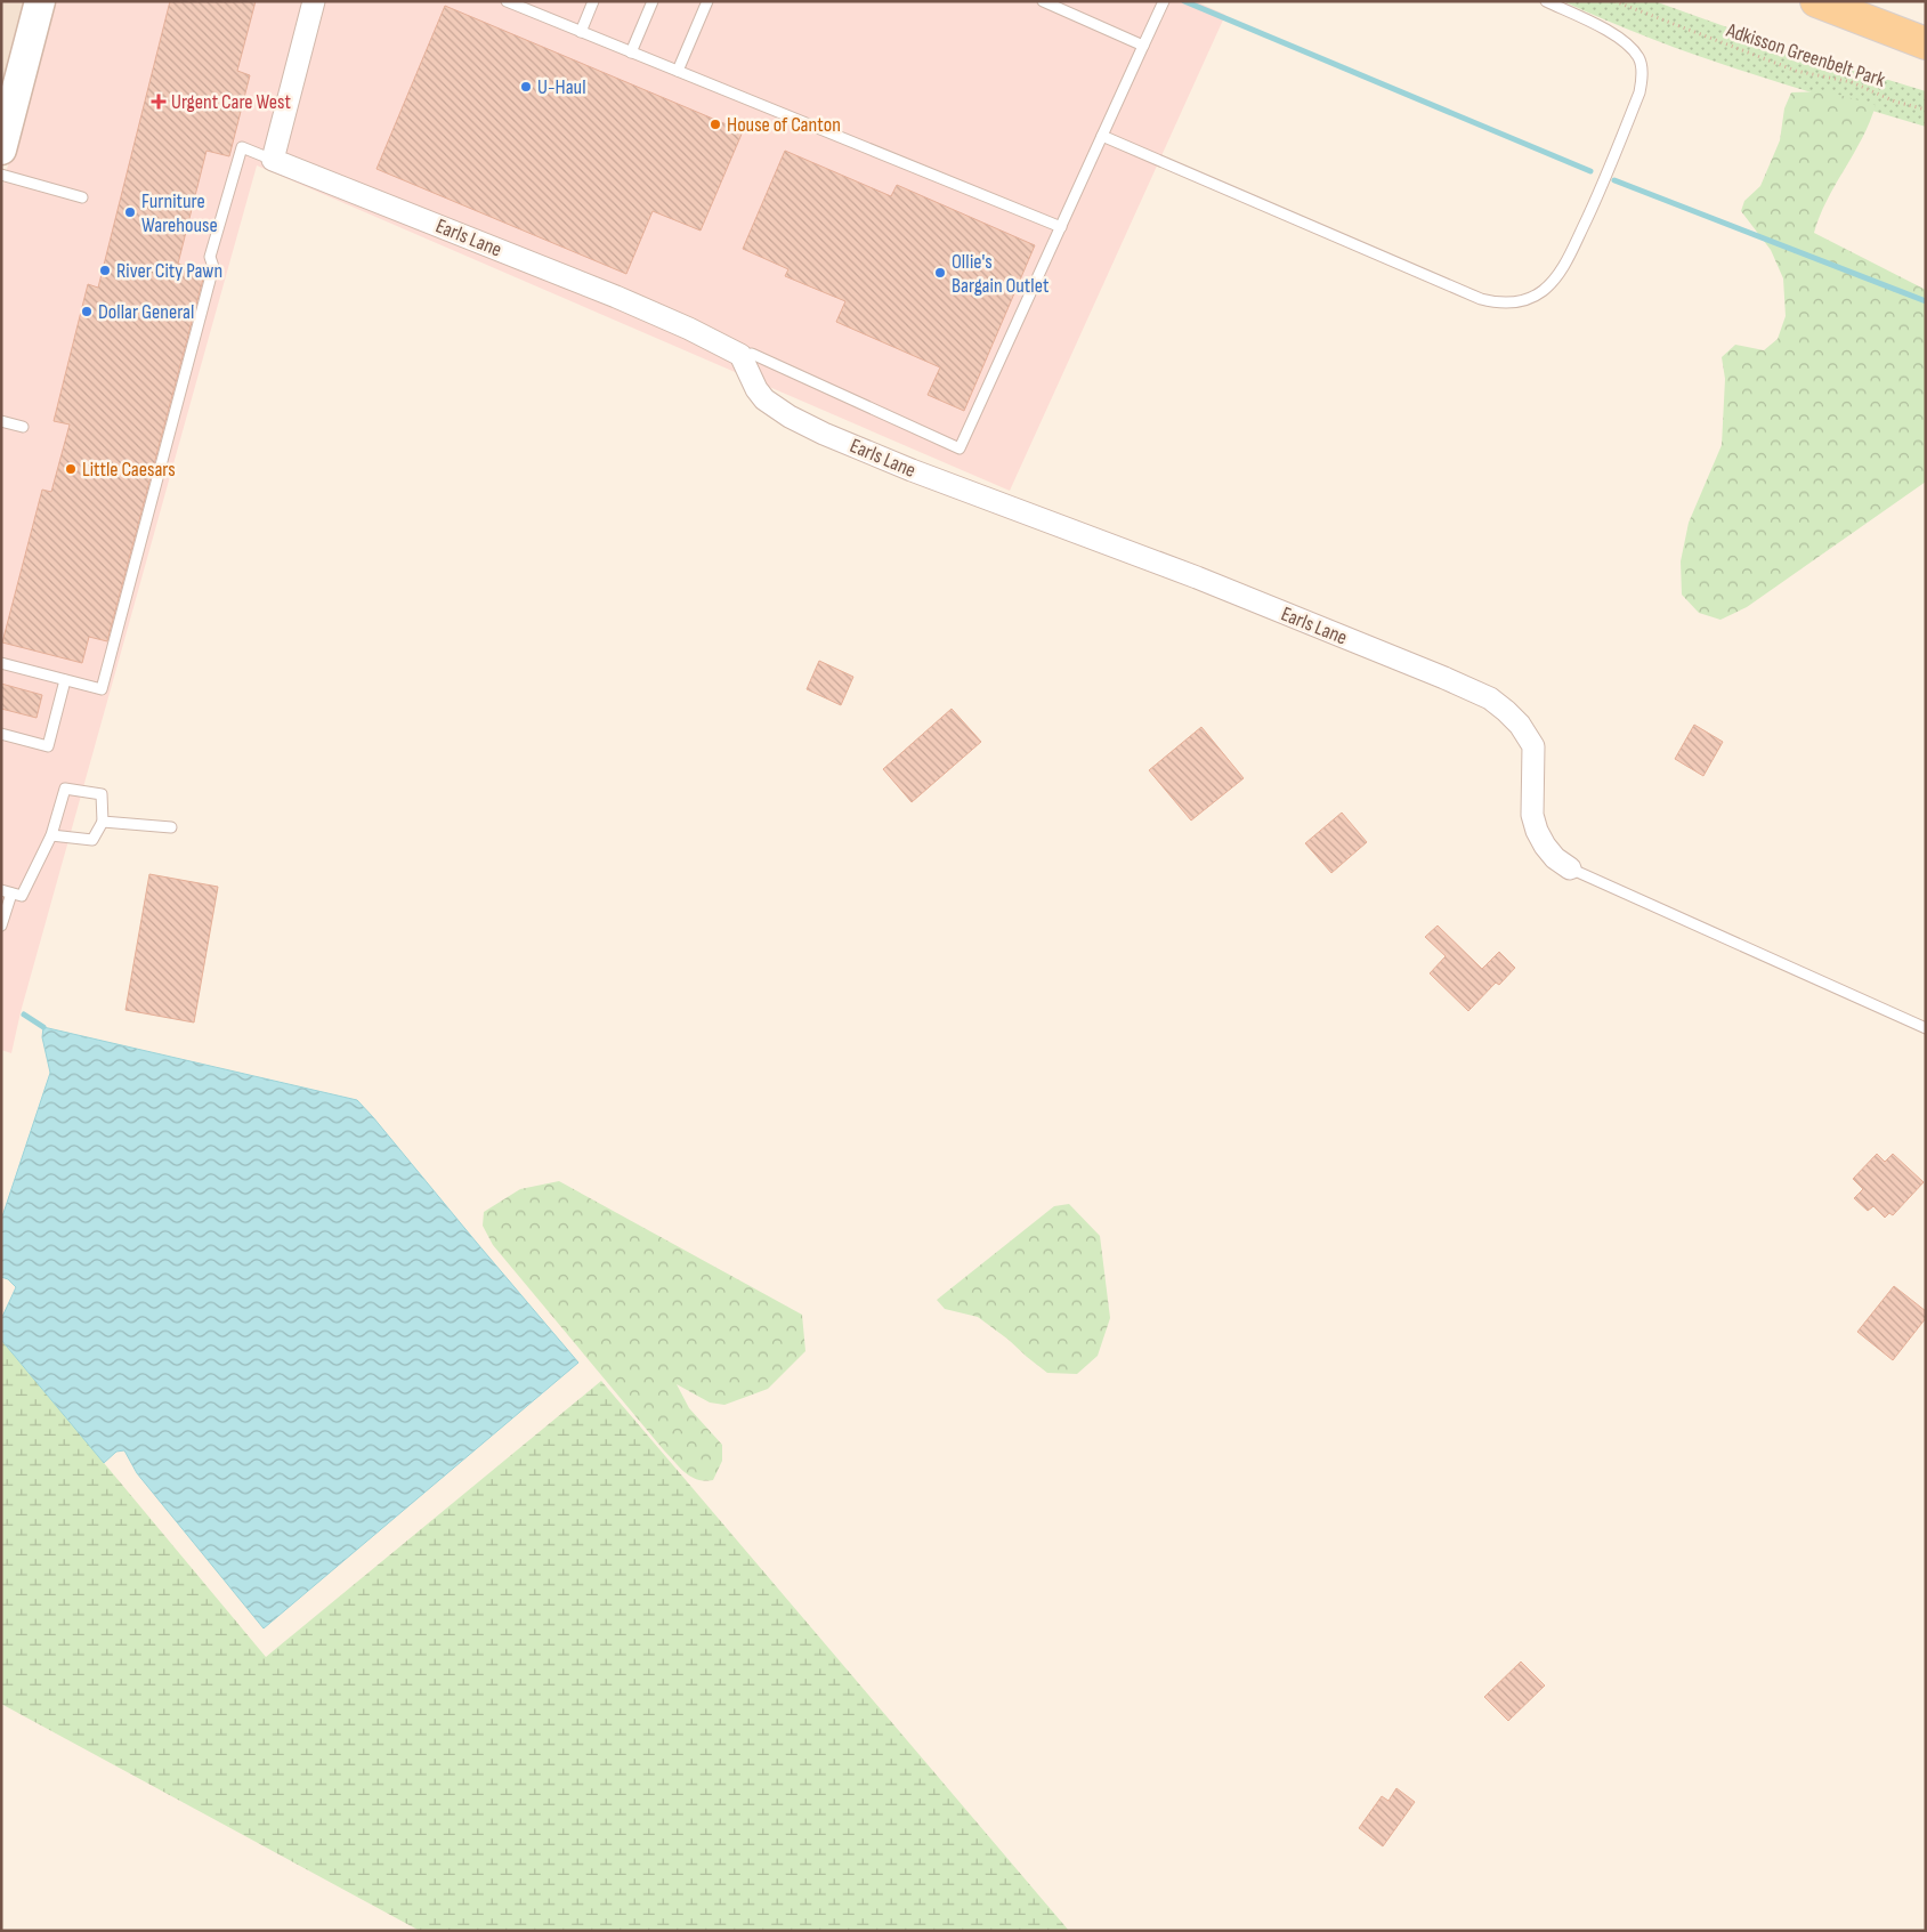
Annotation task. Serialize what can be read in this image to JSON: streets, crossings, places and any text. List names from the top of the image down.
{
  "streets": {
    "street": ["Earls Lane"],
    "path": ["Adkisson Greenbelt Park"]
  },
  "places": {
    "other": [
      "U-Haul",
      "House of Canton",
      "Furniture Warehouse",
      "River City Pawn",
      "Ollie's Bargain Outlet",
      "Dollar General",
      "Little Caesars"
    ],
    "health": ["Urgent Care West"]
  }
}
